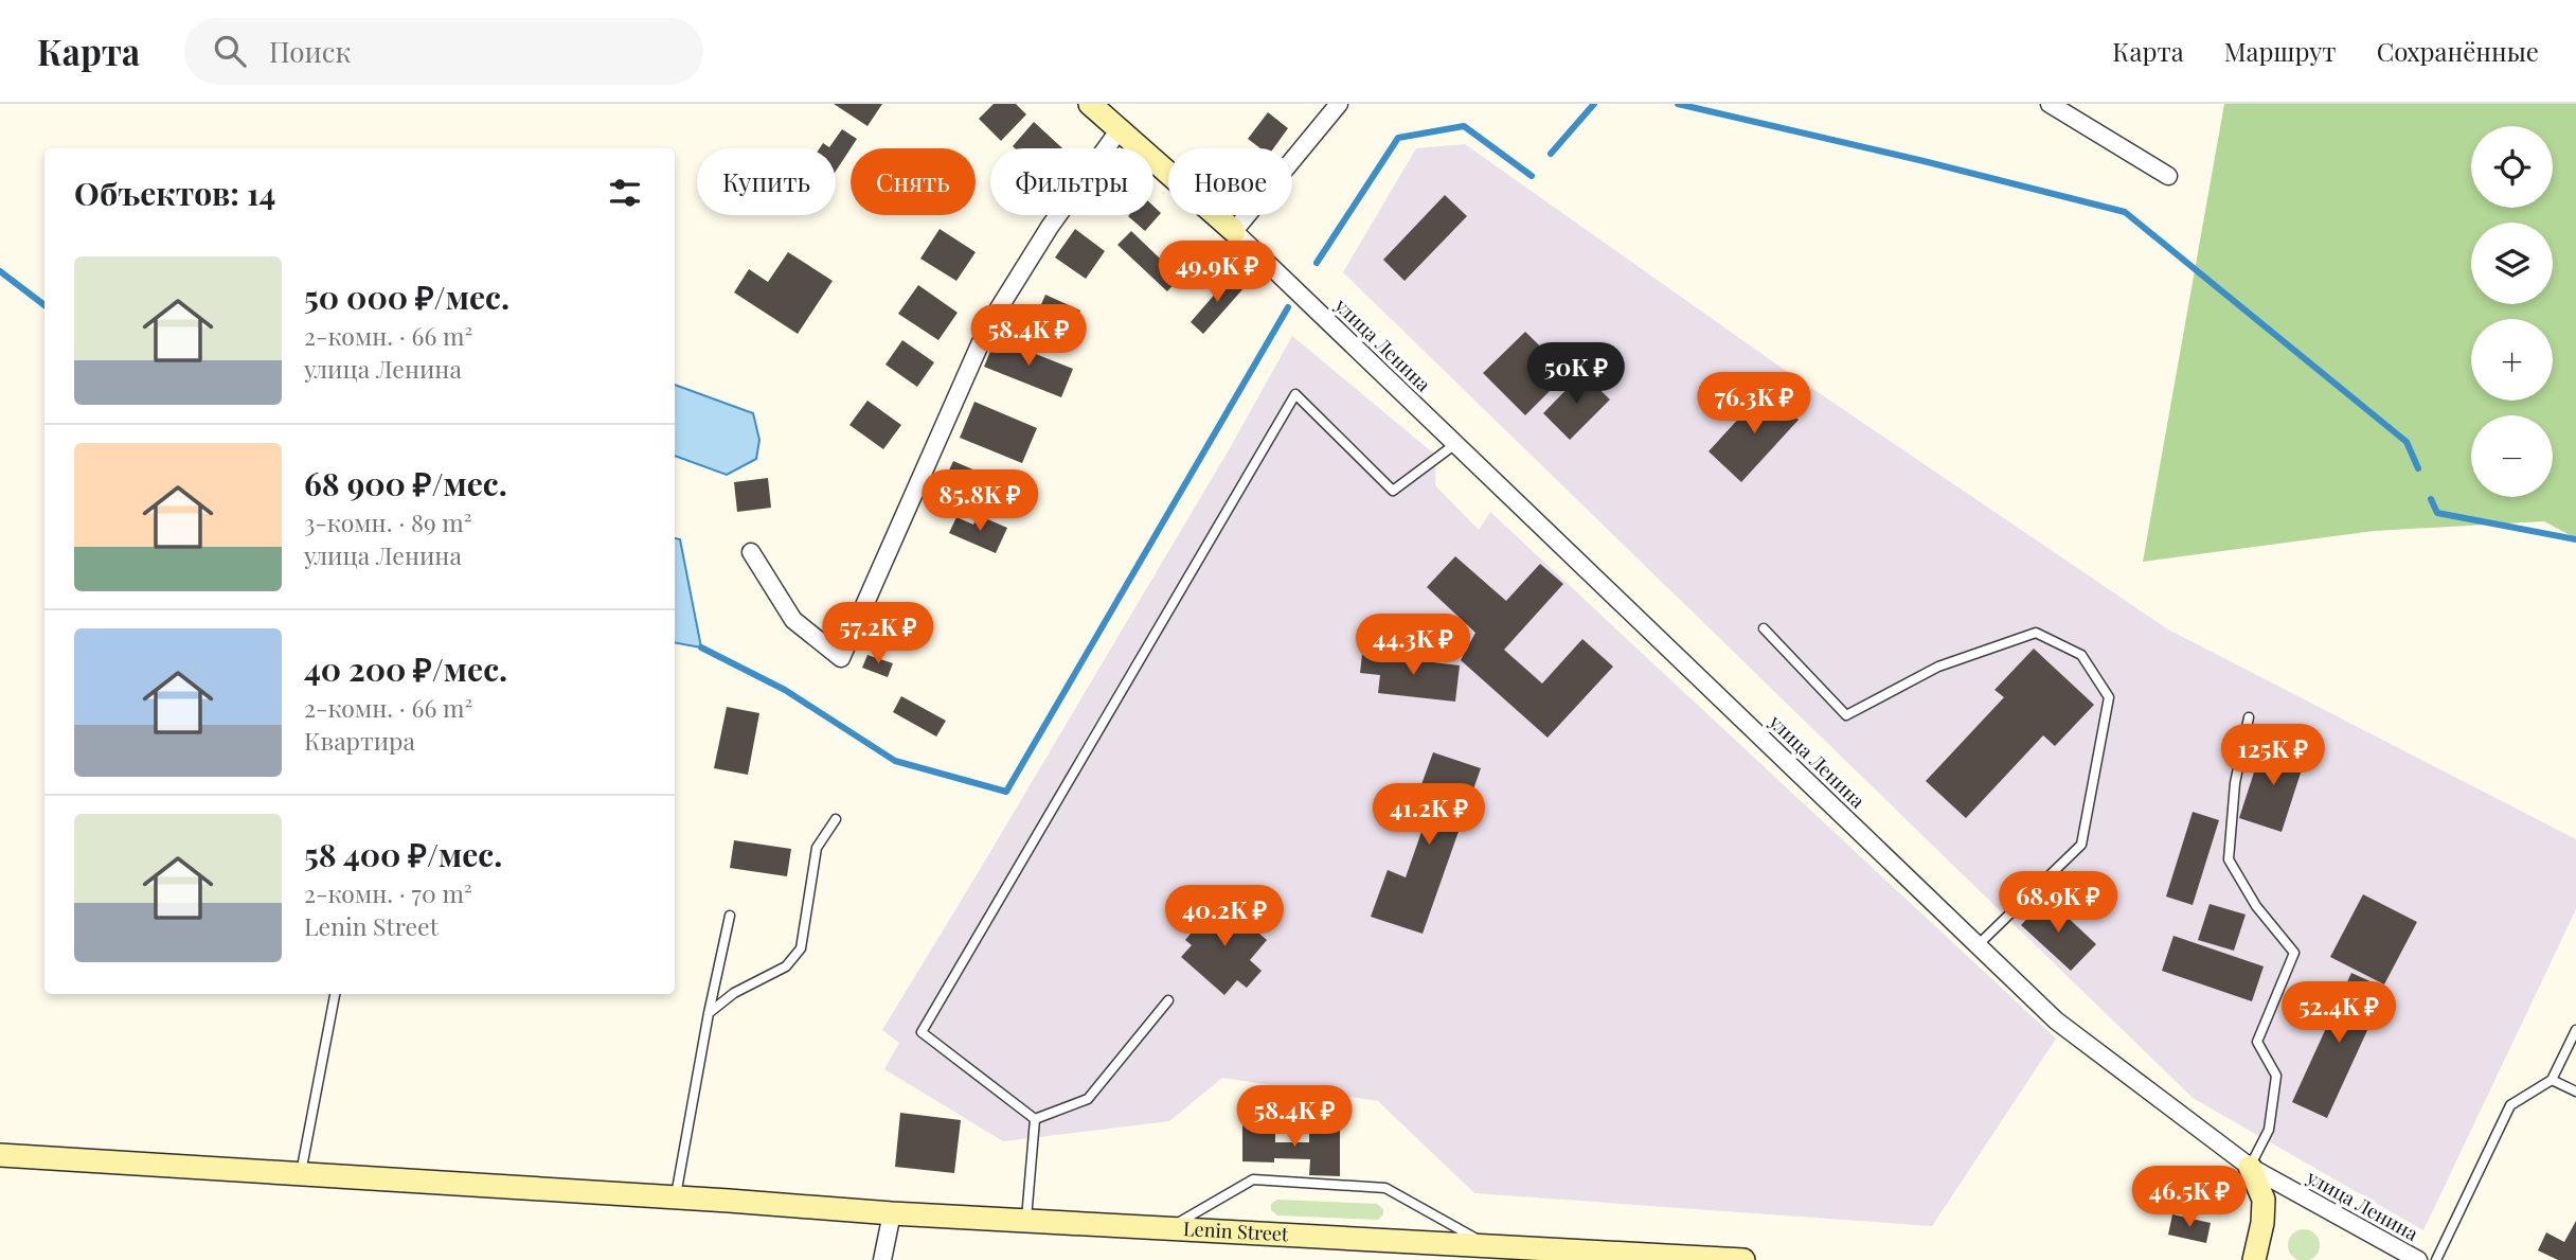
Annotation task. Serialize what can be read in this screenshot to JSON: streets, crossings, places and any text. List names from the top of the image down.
{
  "streets": {
    "main road": ["Lenin Street"],
    "street": ["улица Ленина"]
  },
  "page": {
    "header": "Карта",
    "search": "Поиск",
    "nav": ["Карта", "Маршрут", "Сохранённые"],
    "map_buttons": ["+", "−"],
    "chip": [
      "Купить",
      "Снять",
      "Фильтры",
      "Новое"
    ],
    "heading": "Объектов: 14",
    "list": [
      {
        "name": "50 000 ₽/мес.",
        "note": "2-комн. · 66 m² · улица Ленина"
      },
      {
        "name": "68 900 ₽/мес.",
        "note": "3-комн. · 89 m² · улица Ленина"
      },
      {
        "name": "40 200 ₽/мес.",
        "note": "2-комн. · 66 m² · Квартира"
      },
      {
        "name": "58 400 ₽/мес.",
        "note": "2-комн. · 70 m² · Lenin Street"
      }
    ],
    "price": [
      "49.9K ₽",
      "58.4K ₽",
      "50K ₽",
      "76.3K ₽",
      "85.8K ₽",
      "57.2K ₽",
      "44.3K ₽",
      "125K ₽",
      "41.2K ₽",
      "68.9K ₽",
      "40.2K ₽",
      "52.4K ₽",
      "58.4K ₽",
      "46.5K ₽"
    ]
  }
}
